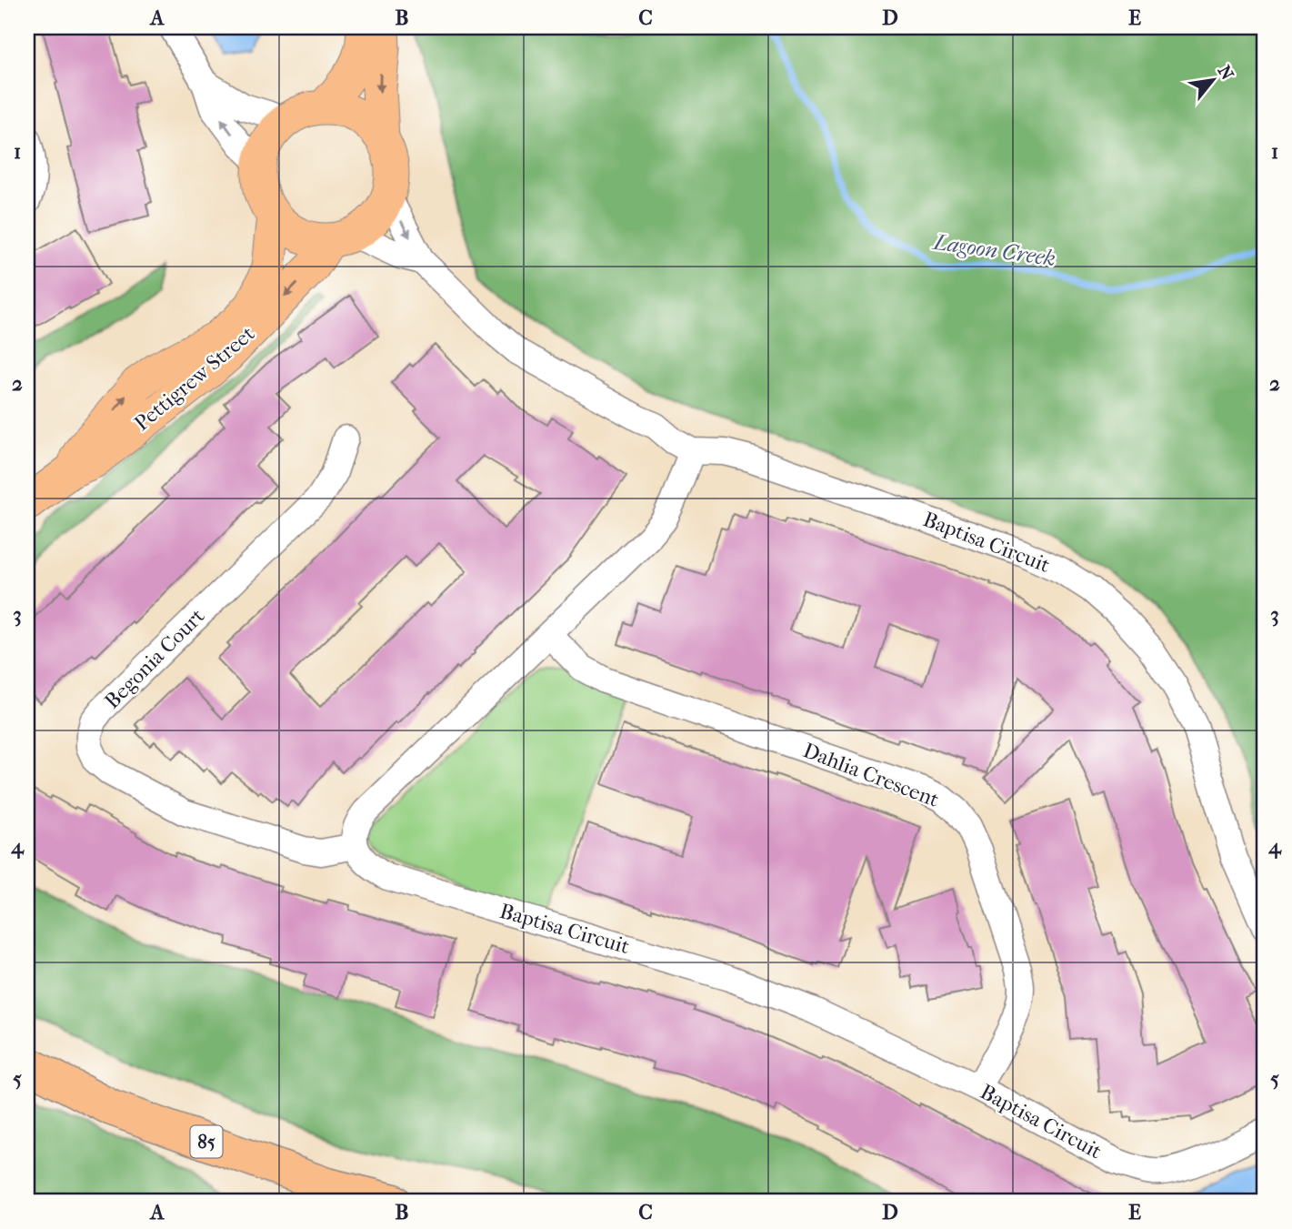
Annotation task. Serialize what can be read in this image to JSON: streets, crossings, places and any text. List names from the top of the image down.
{
  "streets": {
    "highway": ["85"],
    "main road": ["Pettigrew Street"],
    "street": ["Baptisa Circuit", "Begonia Court", "Dahlia Crescent"]
  },
  "crossings": [
    ["Pettigrew Street", "Baptisa Circuit"],
    ["Baptisa Circuit", "Begonia Court"],
    ["Baptisa Circuit", "Dahlia Crescent"]
  ],
  "water": ["Lagoon Creek"],
  "north": "top right",
  "grid": {
    "columns": [
      "A",
      "B",
      "C",
      "D",
      "E"
    ],
    "rows": [
      "1",
      "2",
      "3",
      "4",
      "5"
    ]
  }
}
